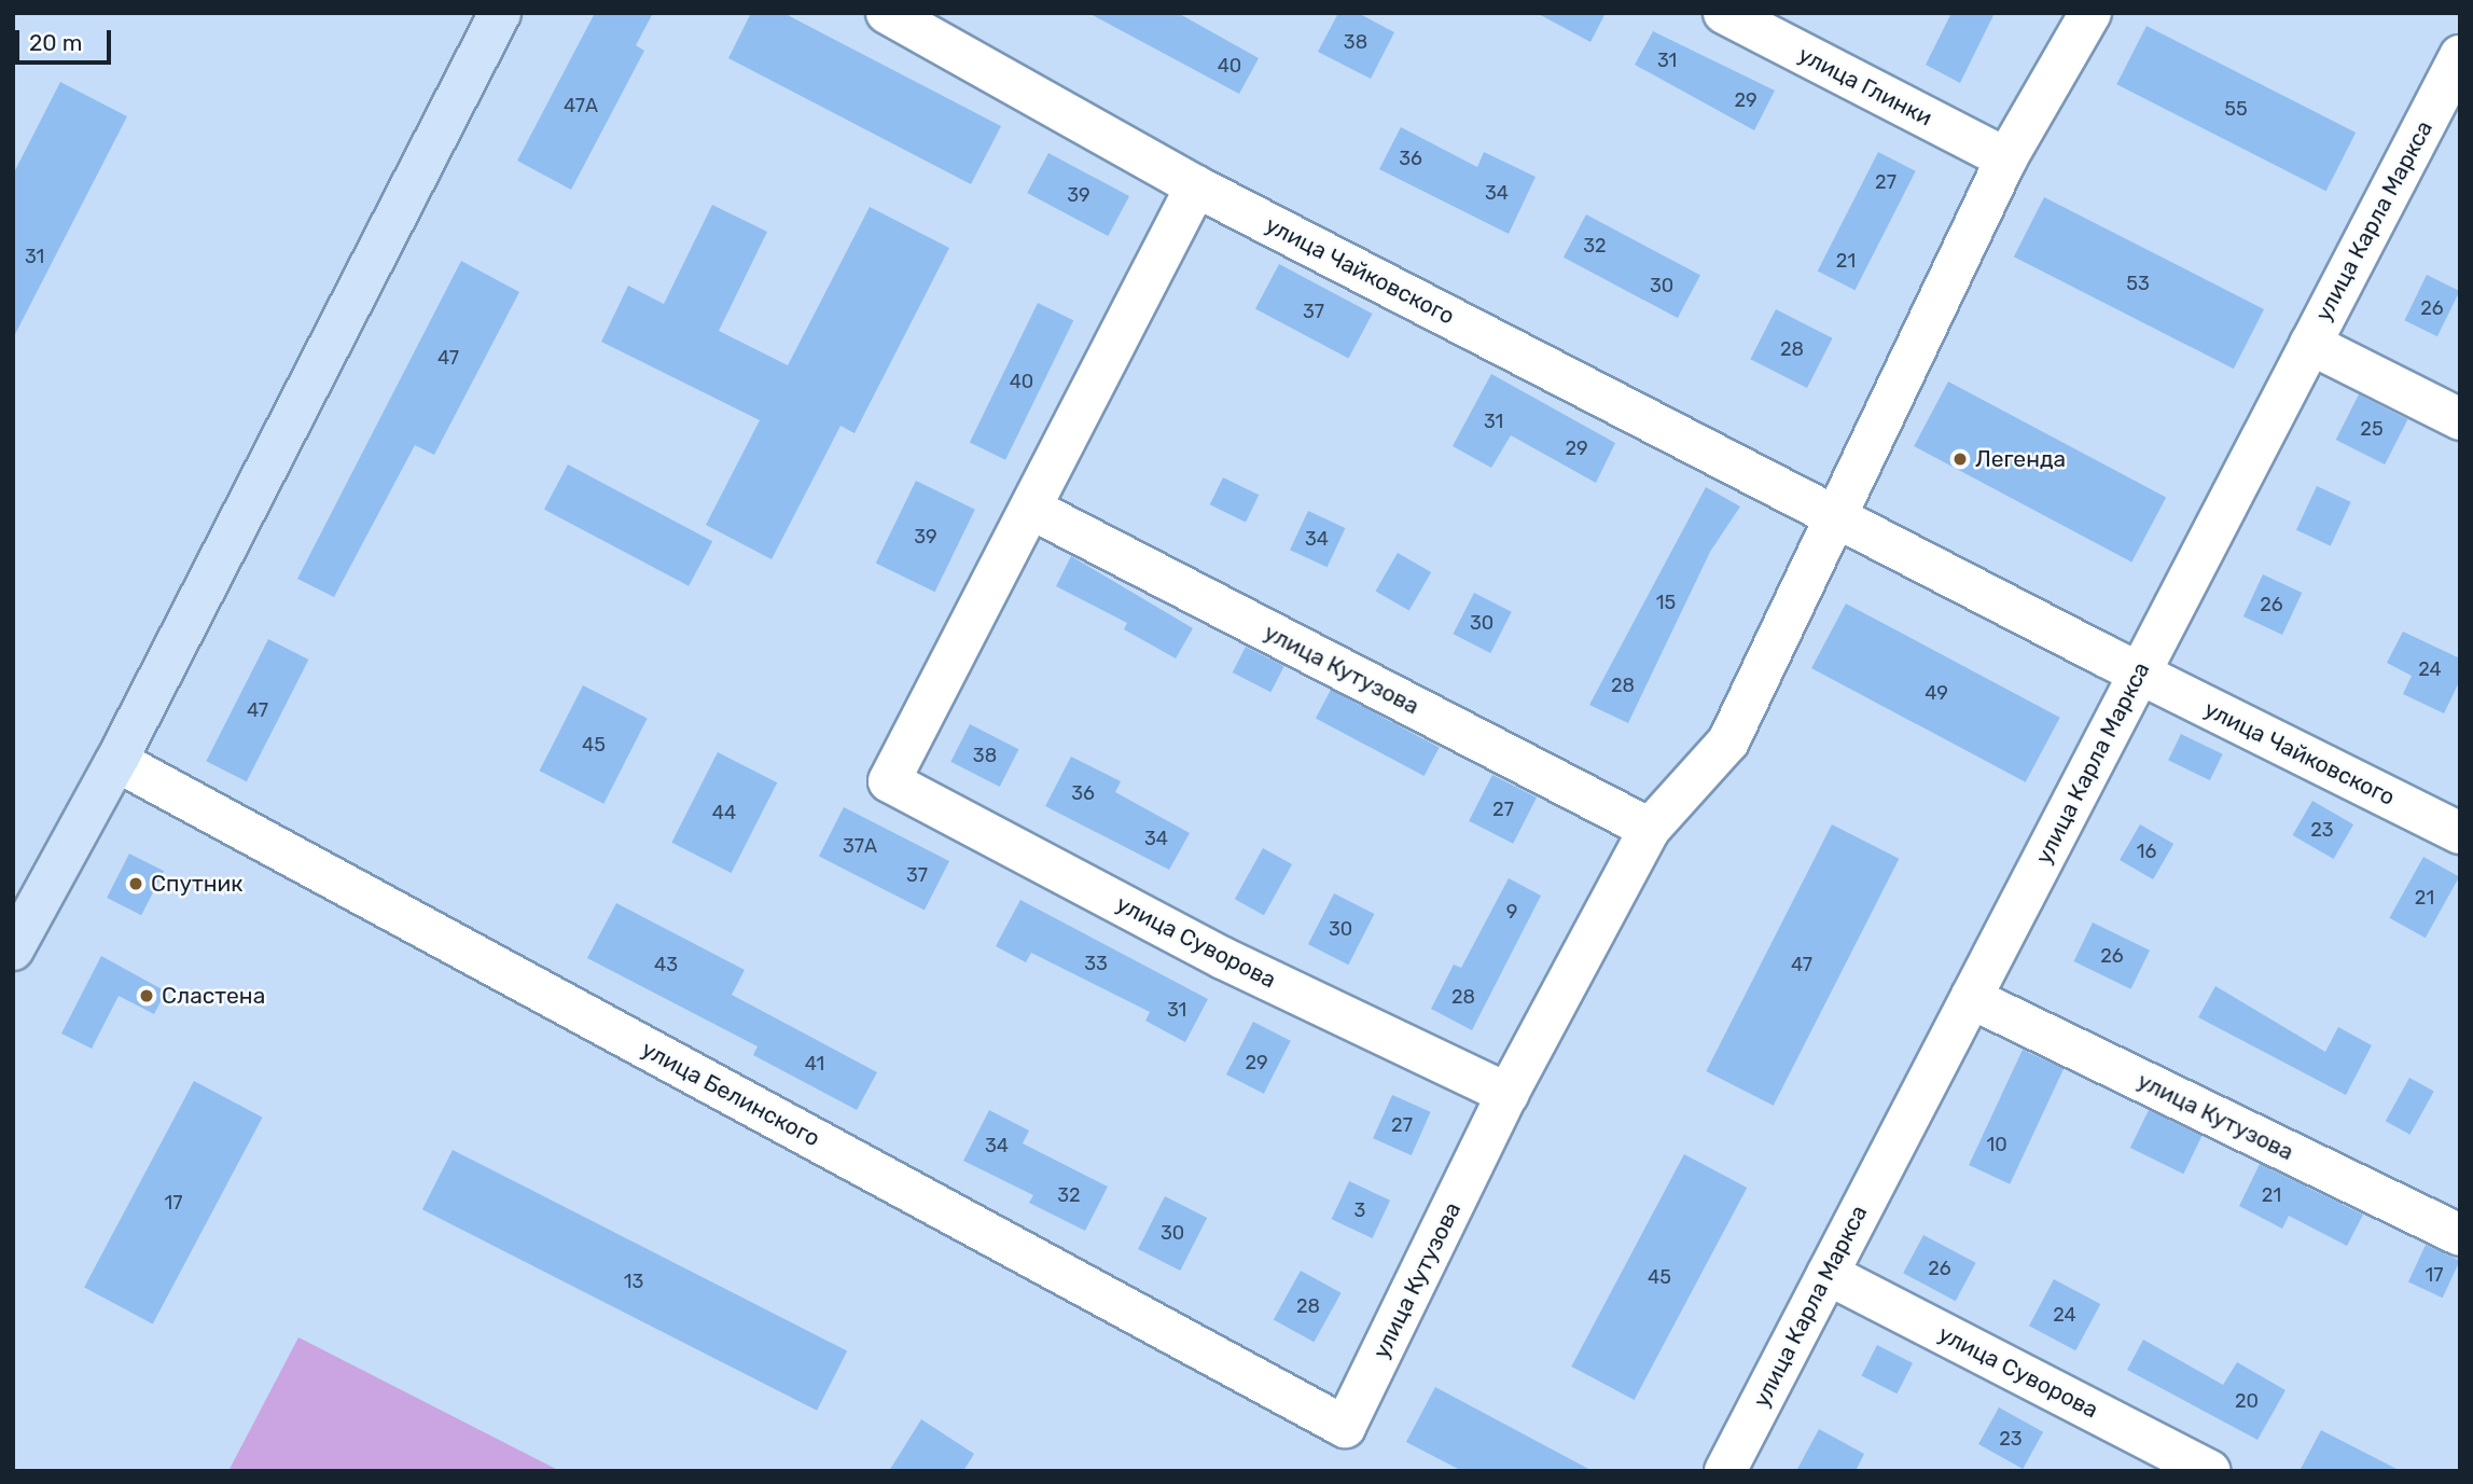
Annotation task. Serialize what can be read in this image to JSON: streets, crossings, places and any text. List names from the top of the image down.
{
  "streets": {
    "street": [
      "улица Глинки",
      "улица Карла Маркса",
      "улица Чайковского",
      "улица Кутузова",
      "улица Суворова",
      "улица Белинского"
    ]
  },
  "crossings": [
    ["улица Глинки", "улица Кутузова"],
    ["улица Карла Маркса", "улица Чайковского"],
    ["улица Карла Маркса", "улица Кутузова"],
    ["улица Карла Маркса", "улица Суворова"],
    ["улица Чайковского", "улица Кутузова"],
    ["улица Кутузова", "улица Суворова"],
    ["улица Кутузова", "улица Белинского"]
  ],
  "places": ["Легенда", "Спутник", "Сластена"],
  "house_numbers": [
    "38",
    "31",
    "40",
    "29",
    "47А",
    "55",
    "36",
    "27",
    "34",
    "39",
    "32",
    "31",
    "21",
    "53",
    "30",
    "26",
    "37",
    "28",
    "47",
    "40",
    "31",
    "25",
    "29",
    "39",
    "34",
    "15",
    "26",
    "30",
    "24",
    "28",
    "49",
    "47",
    "45",
    "38",
    "36",
    "27",
    "44",
    "23",
    "34",
    "37А",
    "16",
    "37",
    "21",
    "9",
    "30",
    "26",
    "33",
    "43",
    "47",
    "28",
    "31",
    "29",
    "41",
    "27",
    "10",
    "34",
    "32",
    "21",
    "17",
    "3",
    "30",
    "26",
    "17",
    "45",
    "13",
    "28",
    "24",
    "20",
    "23"
  ],
  "scale_bar": "20 m"
}
